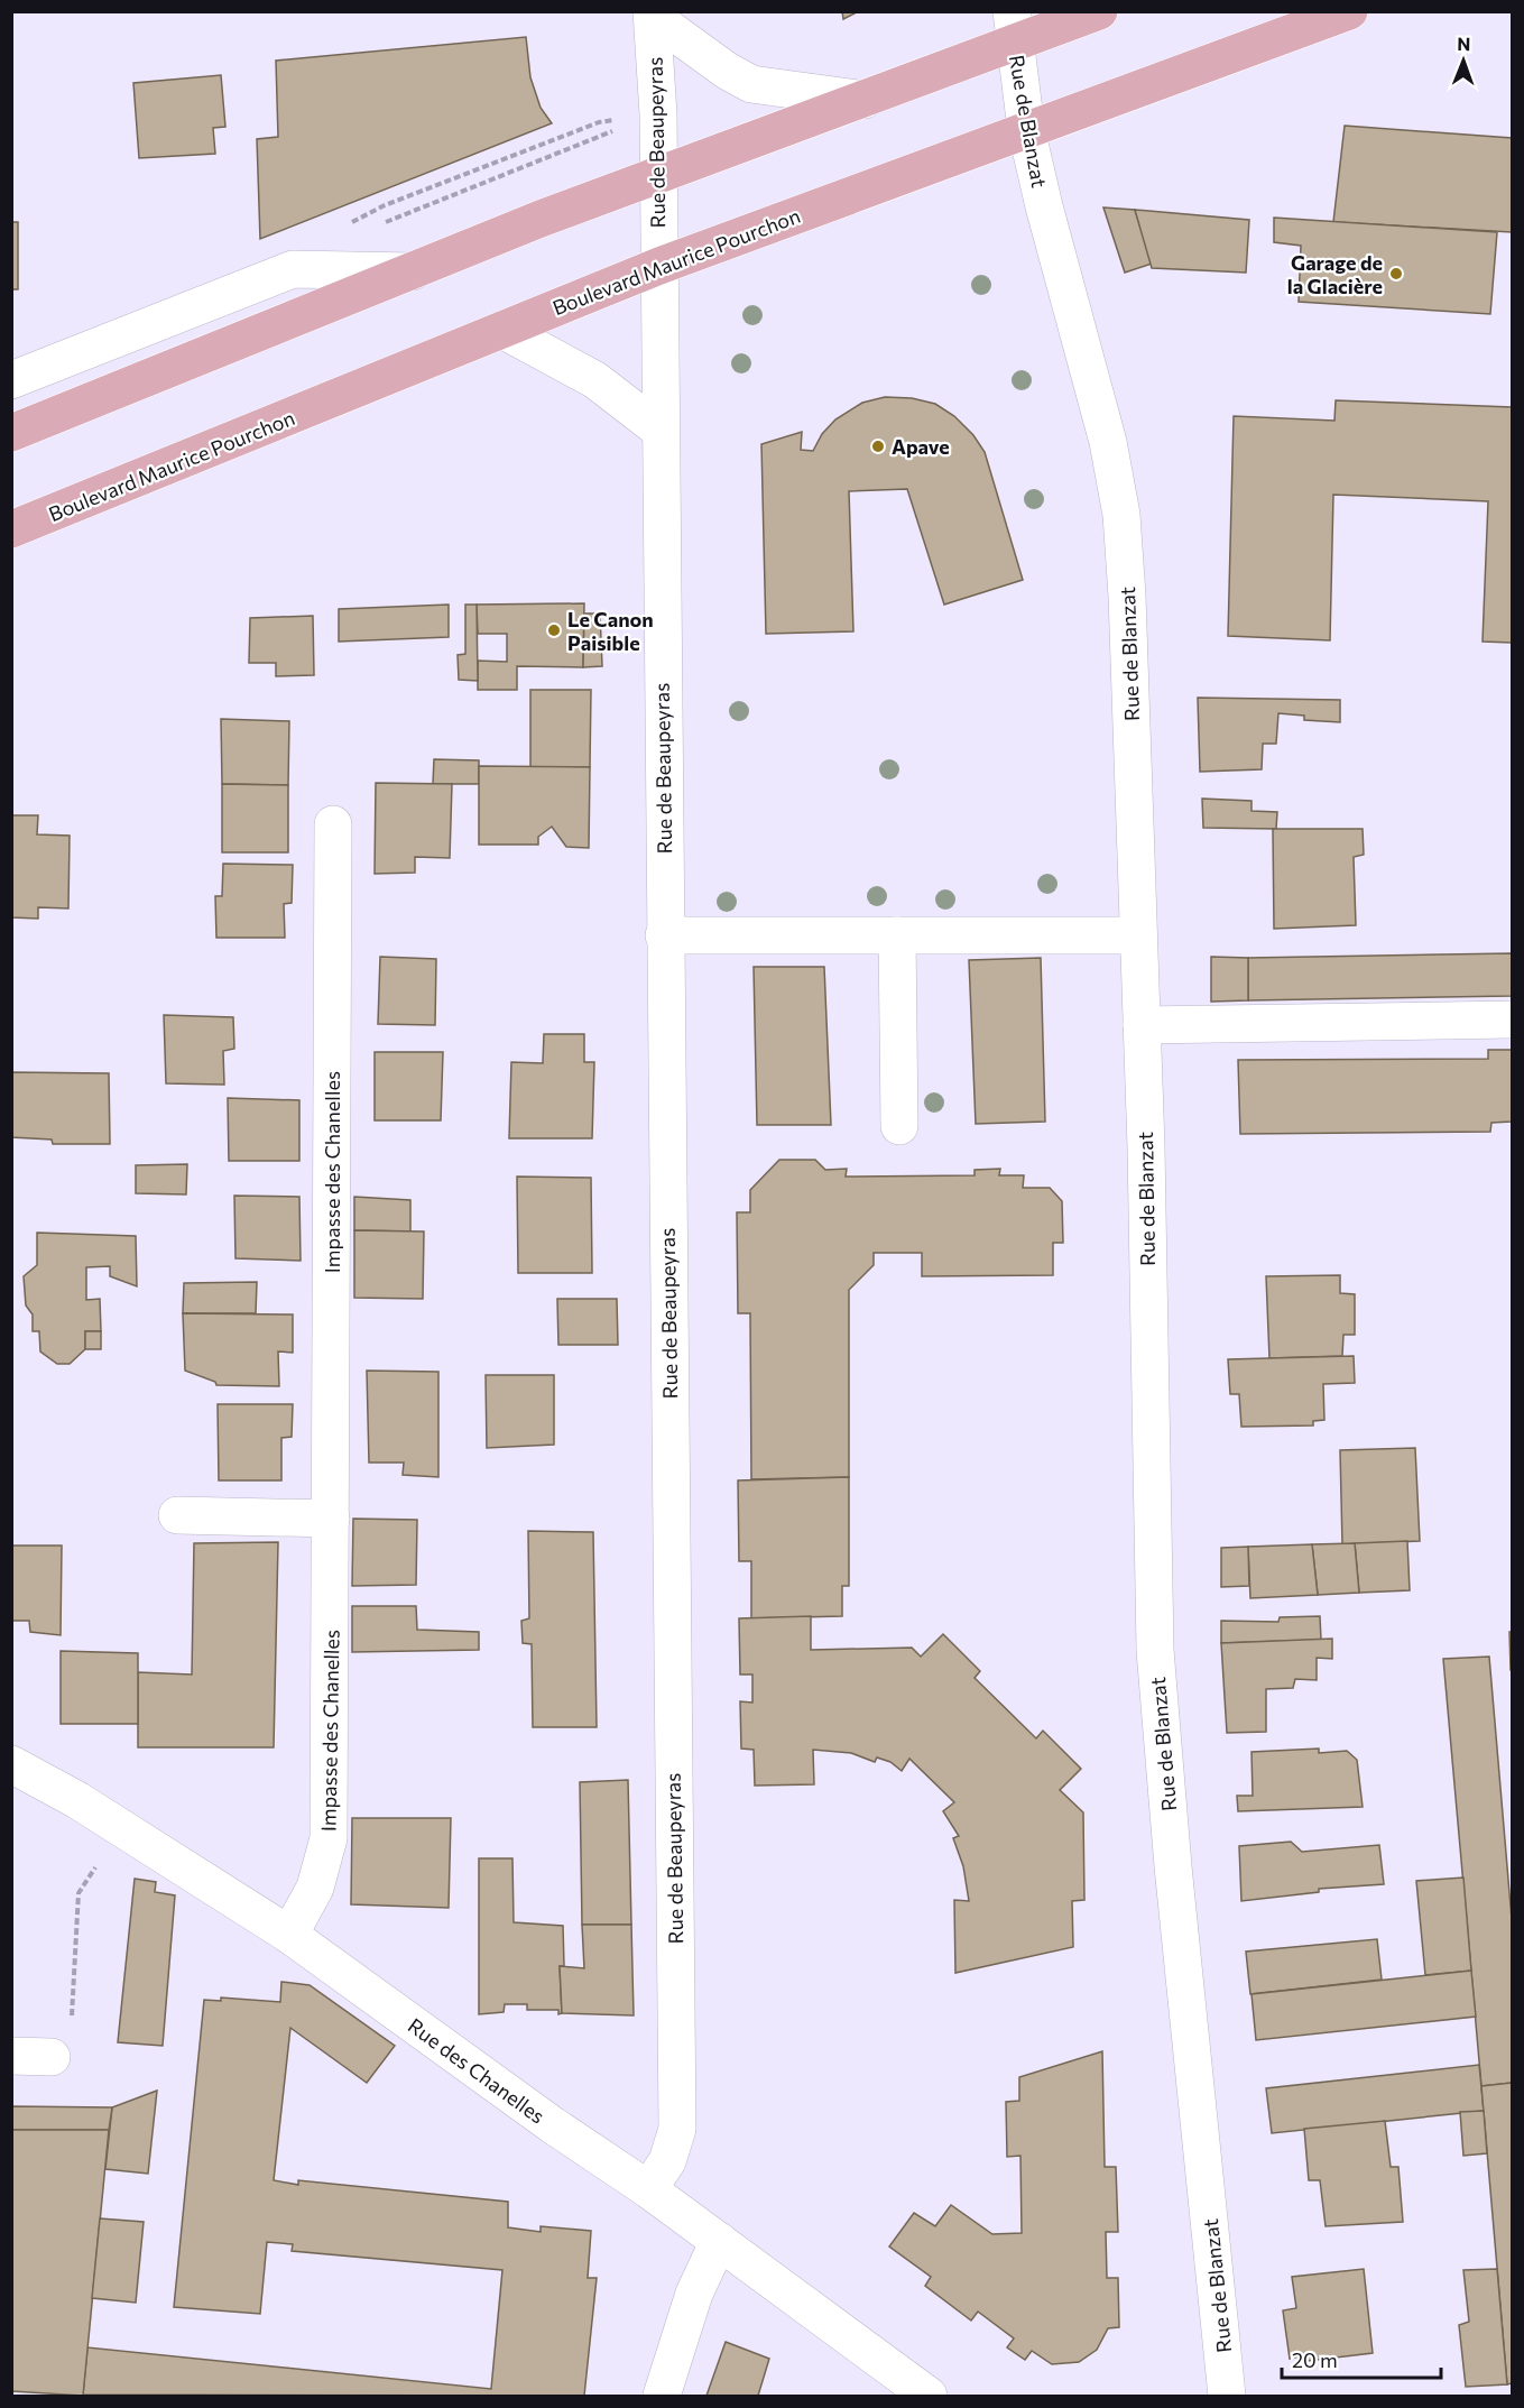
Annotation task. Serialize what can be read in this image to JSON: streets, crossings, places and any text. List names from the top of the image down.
{
  "streets": {
    "main road": ["Boulevard Maurice Pourchon"],
    "street": [
      "Rue de Blanzat",
      "Rue de Beaupeyras",
      "Impasse des Chanelles",
      "Rue des Chanelles"
    ]
  },
  "crossings": [
    ["Rue de Blanzat", "Boulevard Maurice Pourchon"],
    ["Rue de Beaupeyras", "Boulevard Maurice Pourchon"],
    ["Rue de Beaupeyras", "Rue des Chanelles"],
    ["Impasse des Chanelles", "Rue des Chanelles"]
  ],
  "places": ["Garage de la Glacière", "Apave", "Le Canon Paisible"],
  "scale_bar": "20 m",
  "north": "top"
}
